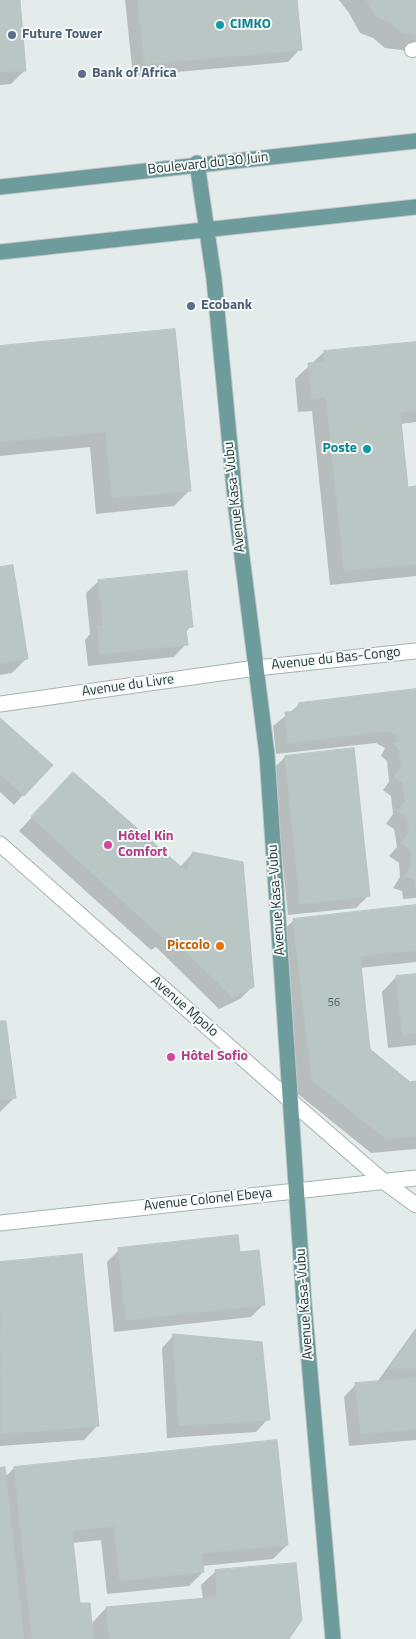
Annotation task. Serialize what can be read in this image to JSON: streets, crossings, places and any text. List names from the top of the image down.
{
  "streets": {
    "main road": ["Boulevard du 30 Juin", "Avenue Kasa-Vubu"],
    "street": [
      "Avenue du Bas-Congo",
      "Avenue du Livre",
      "Avenue Mpolo",
      "Avenue Colonel Ebeya"
    ]
  },
  "crossings": [
    ["Boulevard du 30 Juin", "Avenue Kasa-Vubu"],
    ["Avenue Kasa-Vubu", "Avenue du Bas-Congo"],
    ["Avenue Kasa-Vubu", "Avenue du Livre"],
    ["Avenue Kasa-Vubu", "Avenue Mpolo"],
    ["Avenue Kasa-Vubu", "Avenue Colonel Ebeya"],
    ["Avenue du Bas-Congo", "Avenue du Livre"],
    ["Avenue Mpolo", "Avenue Colonel Ebeya"]
  ],
  "places": [
    "CIMKO",
    "Future Tower",
    "Bank of Africa",
    "Ecobank",
    "Poste",
    "Hôtel Kin Comfort",
    "Piccolo",
    "Hôtel Sofio"
  ],
  "house_numbers": ["56"]
}
